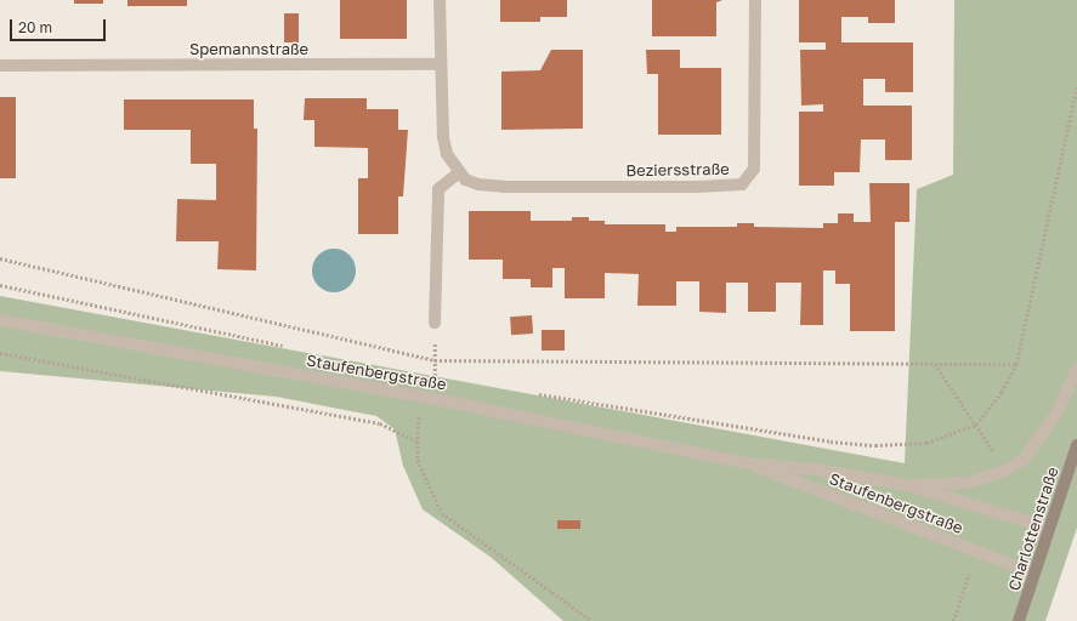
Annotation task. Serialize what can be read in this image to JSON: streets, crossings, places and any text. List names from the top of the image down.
{
  "streets": {
    "main road": ["Charlottenstraße"],
    "street": ["Spemannstraße", "Beziersstraße", "Staufenbergstraße"]
  },
  "crossings": [
    ["Spemannstraße", "Beziersstraße"],
    ["Staufenbergstraße", "Charlottenstraße"]
  ],
  "scale_bar": "20 m"
}
